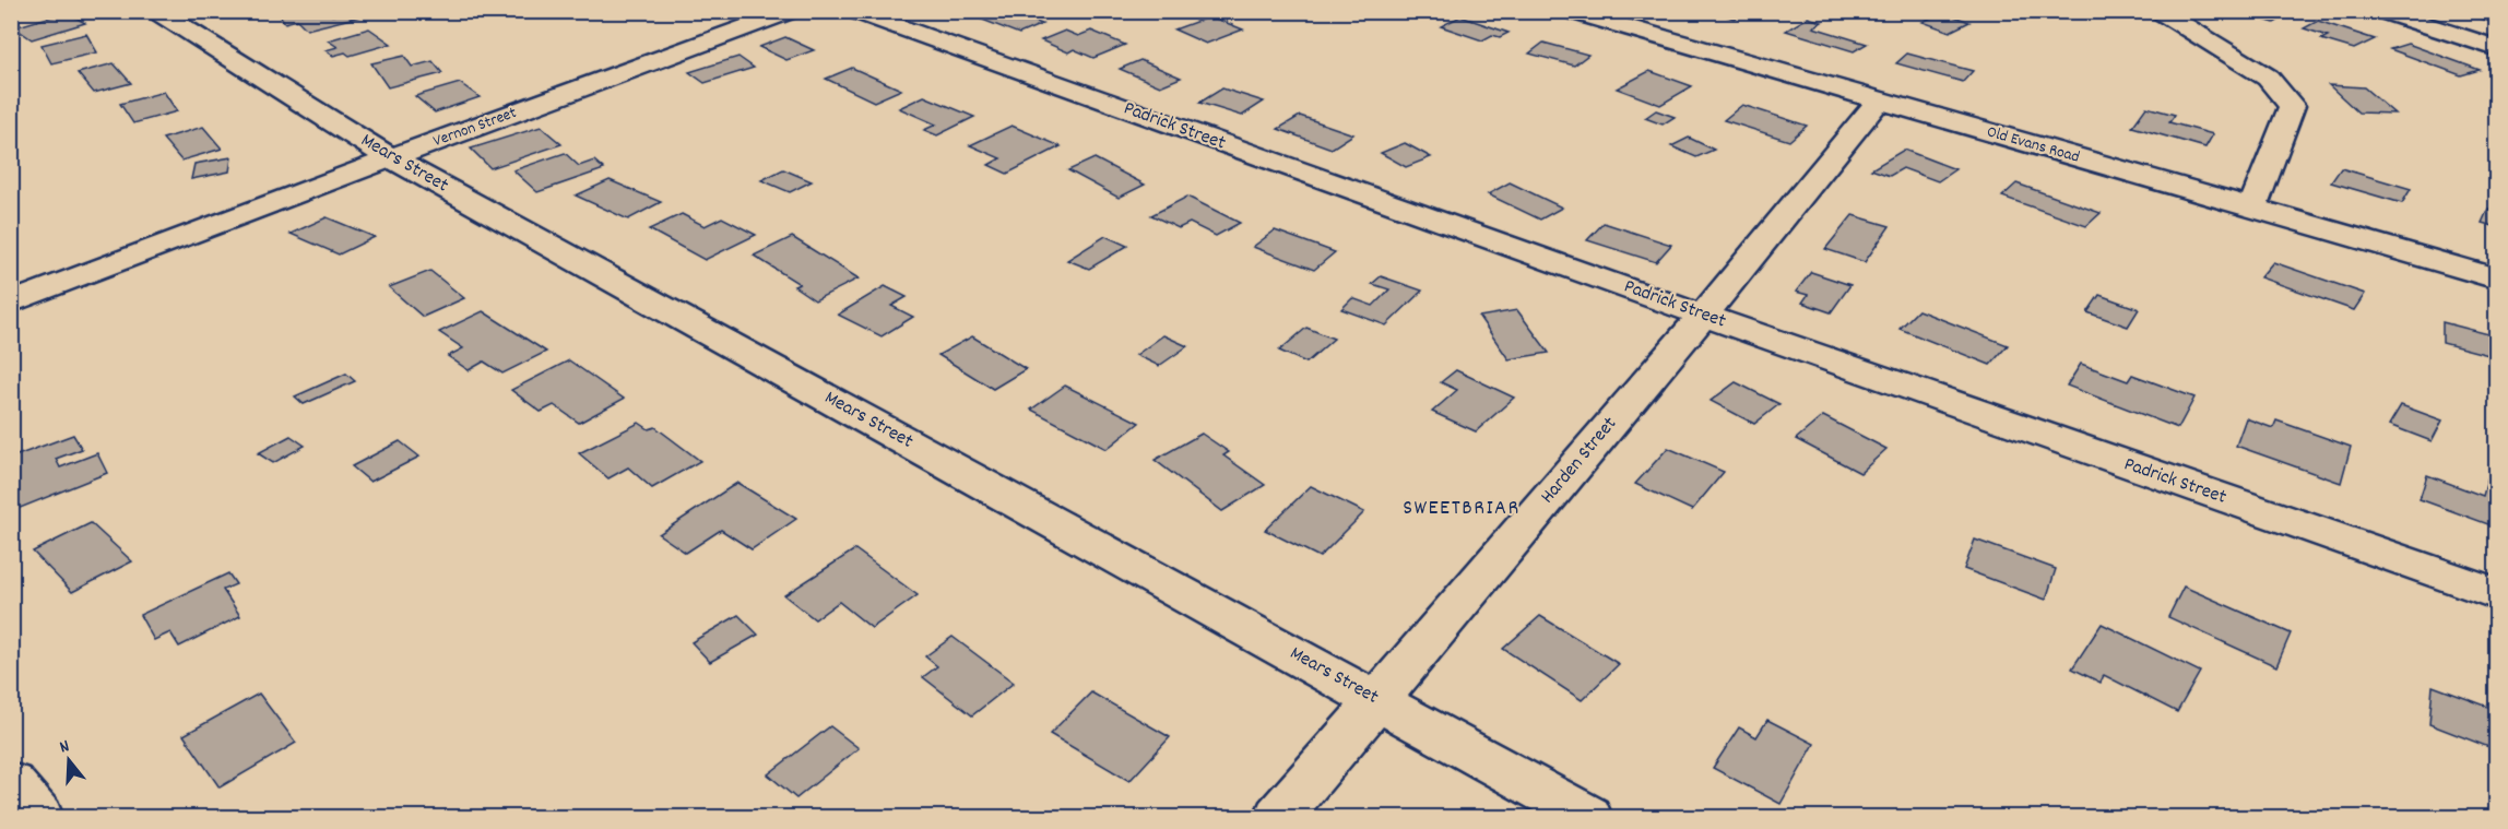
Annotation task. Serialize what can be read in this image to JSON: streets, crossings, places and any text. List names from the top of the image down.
{
  "streets": {
    "street": [
      "Padrick Street",
      "Vernon Street",
      "Old Evans Road",
      "Mears Street",
      "Harden Street"
    ]
  },
  "crossings": [
    ["Padrick Street", "Harden Street"],
    ["Vernon Street", "Mears Street"],
    ["Old Evans Road", "Harden Street"],
    ["Mears Street", "Harden Street"]
  ],
  "districts": ["SWEETBRIAR"],
  "north": "top"
}
